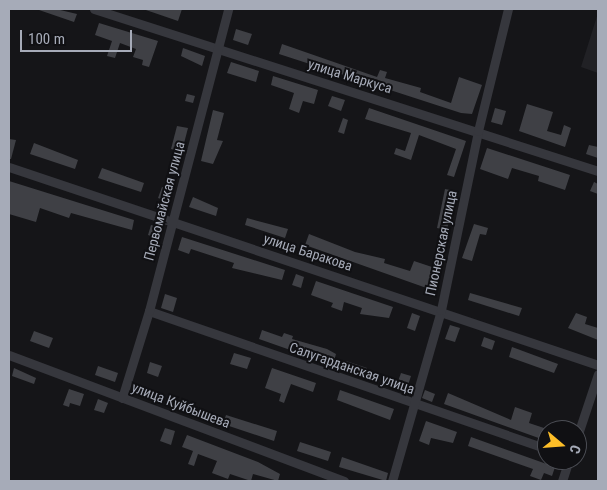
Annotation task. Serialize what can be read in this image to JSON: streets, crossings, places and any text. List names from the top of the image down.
{
  "streets": {
    "street": [
      "улица Маркуса",
      "Первомайская улица",
      "Пионерская улица",
      "улица Баракова",
      "Салугарданская улица",
      "улица Куйбышева"
    ]
  },
  "crossings": [
    ["улица Маркуса", "Первомайская улица"],
    ["улица Маркуса", "Пионерская улица"],
    ["Первомайская улица", "улица Баракова"],
    ["Первомайская улица", "Салугарданская улица"],
    ["Первомайская улица", "улица Куйбышева"],
    ["Пионерская улица", "улица Баракова"],
    ["Пионерская улица", "Салугарданская улица"]
  ],
  "scale_bar": "100 m",
  "north": "right"
}
